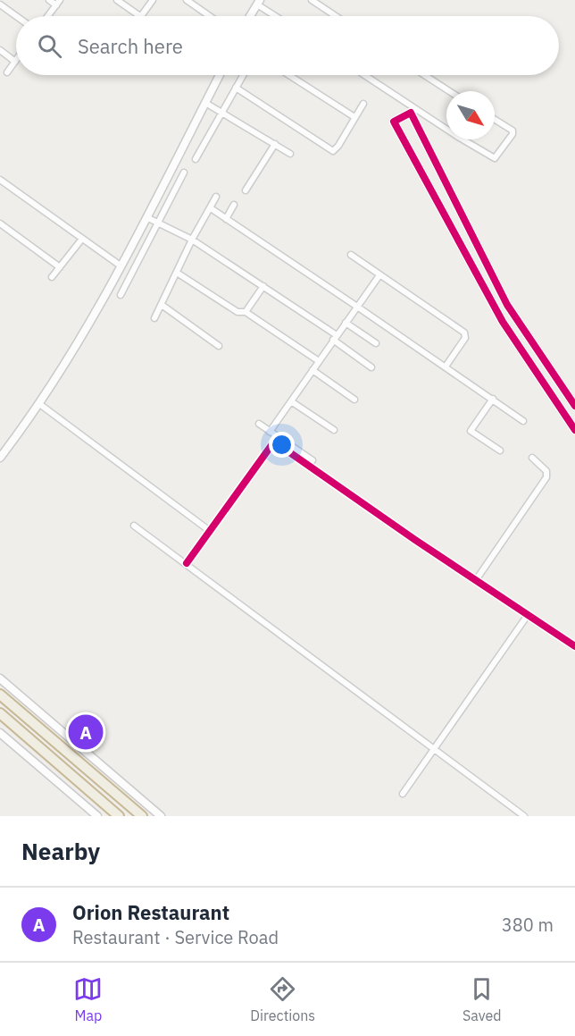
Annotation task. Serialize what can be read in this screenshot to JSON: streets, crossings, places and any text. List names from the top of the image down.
{
  "north": "bottom right",
  "page": {
    "search": "Search here",
    "pins": "A",
    "heading": "Nearby",
    "list": [
      {
        "mark": "A",
        "name": "Orion Restaurant",
        "note": "Restaurant · Service Road",
        "value": "380 m"
      }
    ],
    "nav": ["Map", "Directions", "Saved"]
  }
}
